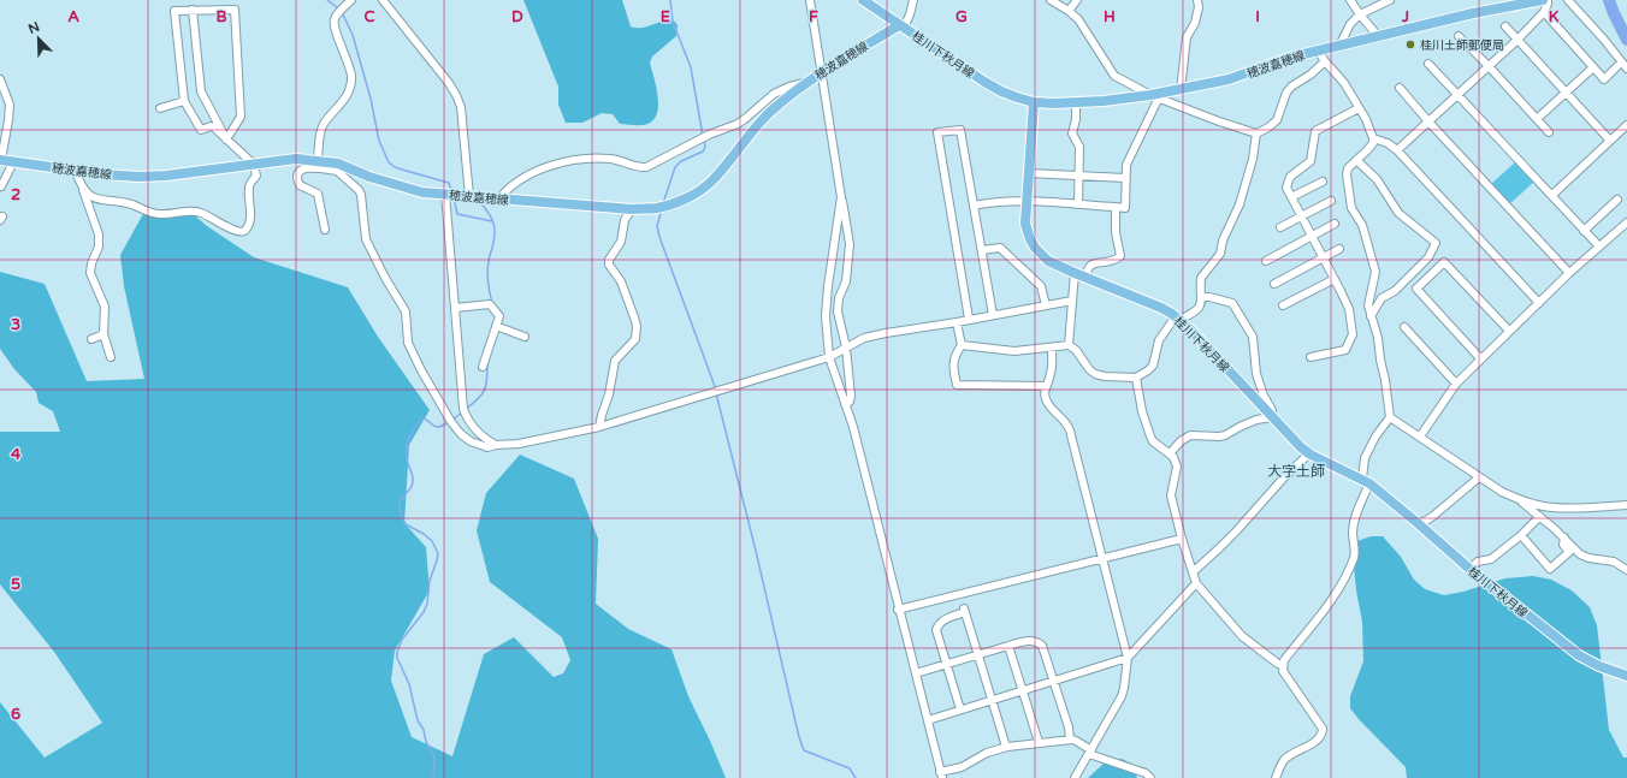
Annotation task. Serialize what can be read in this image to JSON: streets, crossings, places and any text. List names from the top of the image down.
{
  "streets": {
    "main road": ["桂川下秋月線", "穂波嘉穂線"]
  },
  "crossings": [
    ["桂川下秋月線", "穂波嘉穂線"]
  ],
  "districts": ["大字土師"],
  "places": ["桂川土師郵便局"],
  "north": "top left",
  "grid": {
    "columns": [
      "A",
      "B",
      "C",
      "D",
      "E",
      "F",
      "G",
      "H",
      "I",
      "J",
      "K"
    ],
    "rows": [
      "2",
      "3",
      "4",
      "5",
      "6"
    ]
  }
}
